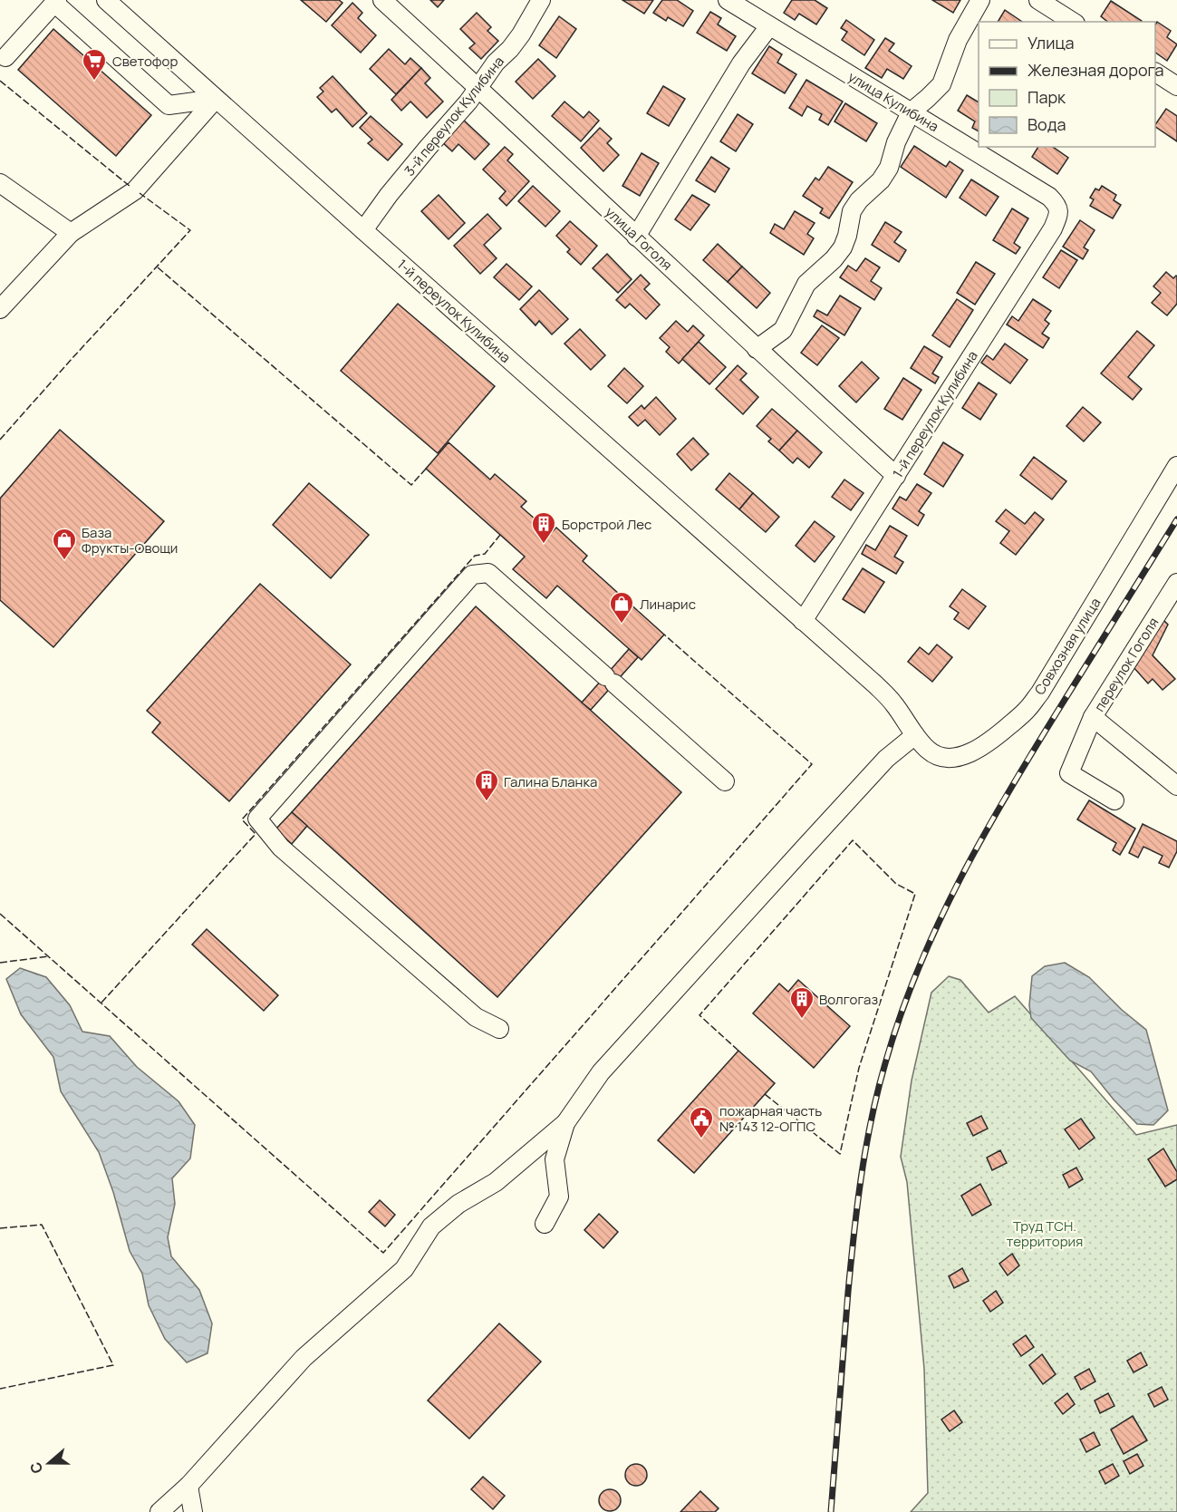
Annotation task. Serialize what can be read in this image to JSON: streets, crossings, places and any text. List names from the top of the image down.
{
  "streets": {
    "street": [
      "улица Кулибина",
      "3-й переулок Кулибина",
      "улица Гоголя",
      "1-й переулок Кулибина",
      "Совхозная улица",
      "переулок Гоголя"
    ]
  },
  "crossings": [
    ["улица Кулибина", "1-й переулок Кулибина"],
    ["3-й переулок Кулибина", "улица Гоголя"],
    ["3-й переулок Кулибина", "1-й переулок Кулибина"],
    ["улица Гоголя", "1-й переулок Кулибина"],
    ["1-й переулок Кулибина", "Совхозная улица"]
  ],
  "parks": ["Труд ТСН. территория"],
  "places": {
    "supermarket": ["Светофор"],
    "building": ["Борстрой Лес", "Галина Бланка", "Волгогаз"],
    "shop": ["База Фрукты-Овощи", "Линарис"],
    "public building": ["пожарная часть № 143 12-ОГПС"]
  },
  "legend": [
    "Улица",
    "Железная дорога",
    "Парк",
    "Вода"
  ],
  "north": "left"
}
